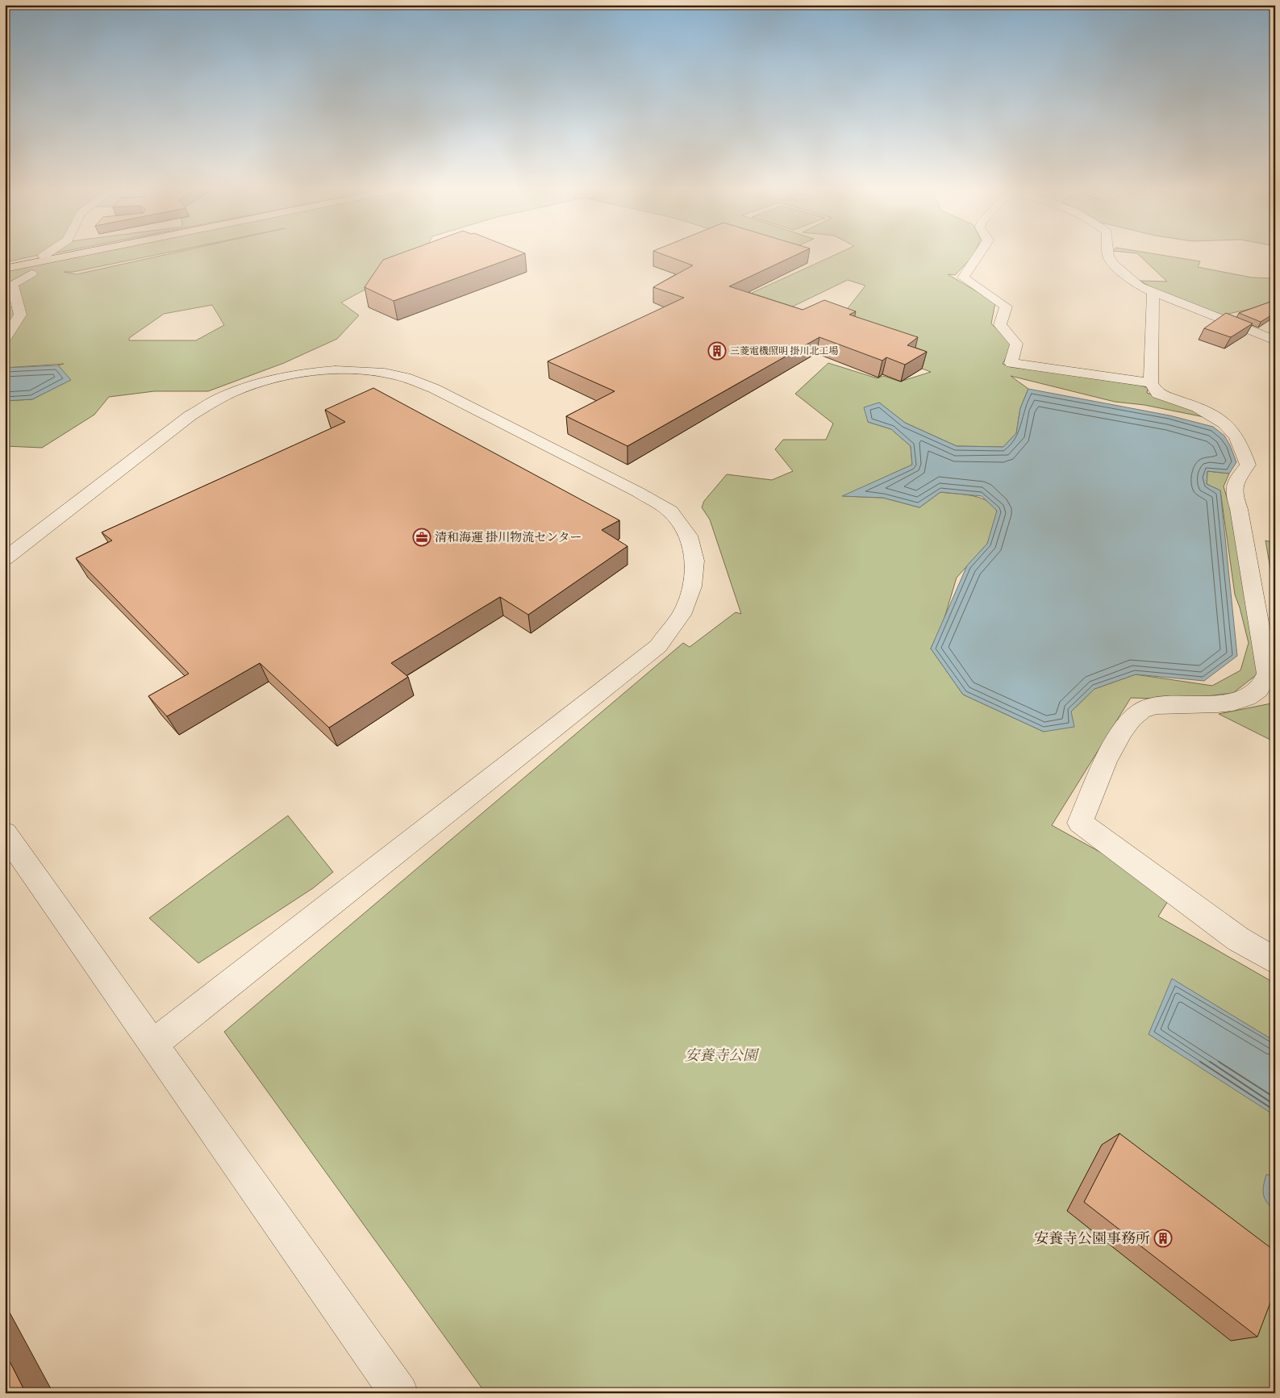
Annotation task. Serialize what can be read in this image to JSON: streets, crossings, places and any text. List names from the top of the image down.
{
  "parks": ["安養寺公園"],
  "places": {
    "building": ["三菱電機照明 掛川北工場", "安養寺公園事務所"],
    "office": ["清和海運 掛川物流センター"]
  }
}
